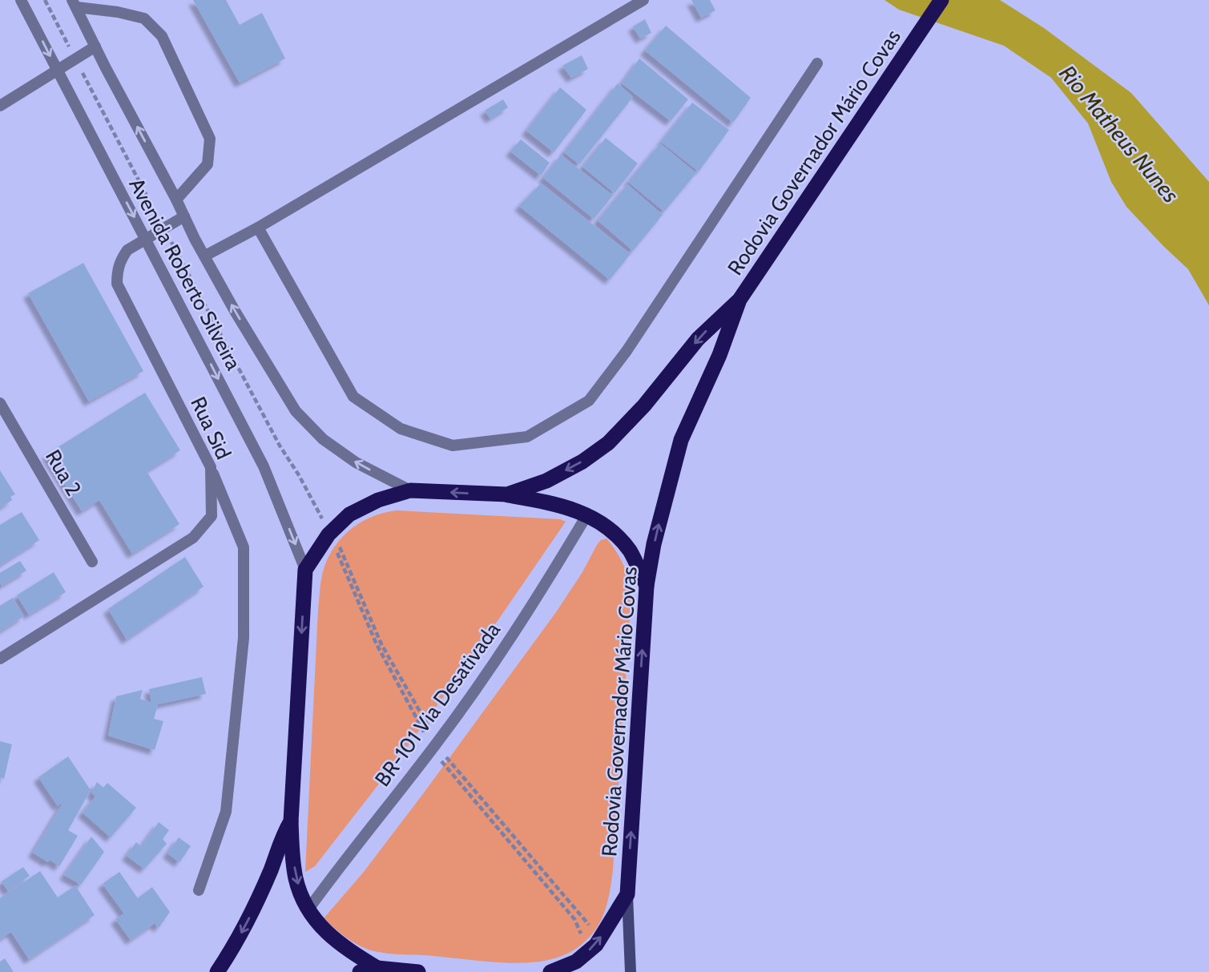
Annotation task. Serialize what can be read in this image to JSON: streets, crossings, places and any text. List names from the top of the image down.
{
  "streets": {
    "highway": ["Rodovia Governador Mário Covas"],
    "street": [
      "Avenida Roberto Silveira",
      "Rua Sid",
      "Rua 2",
      "BR-101 Via Desativada"
    ]
  },
  "crossings": [
    ["Rodovia Governador Mário Covas", "Avenida Roberto Silveira"],
    ["Avenida Roberto Silveira", "Rua Sid"]
  ],
  "water": ["Rio Matheus Nunes"]
}
